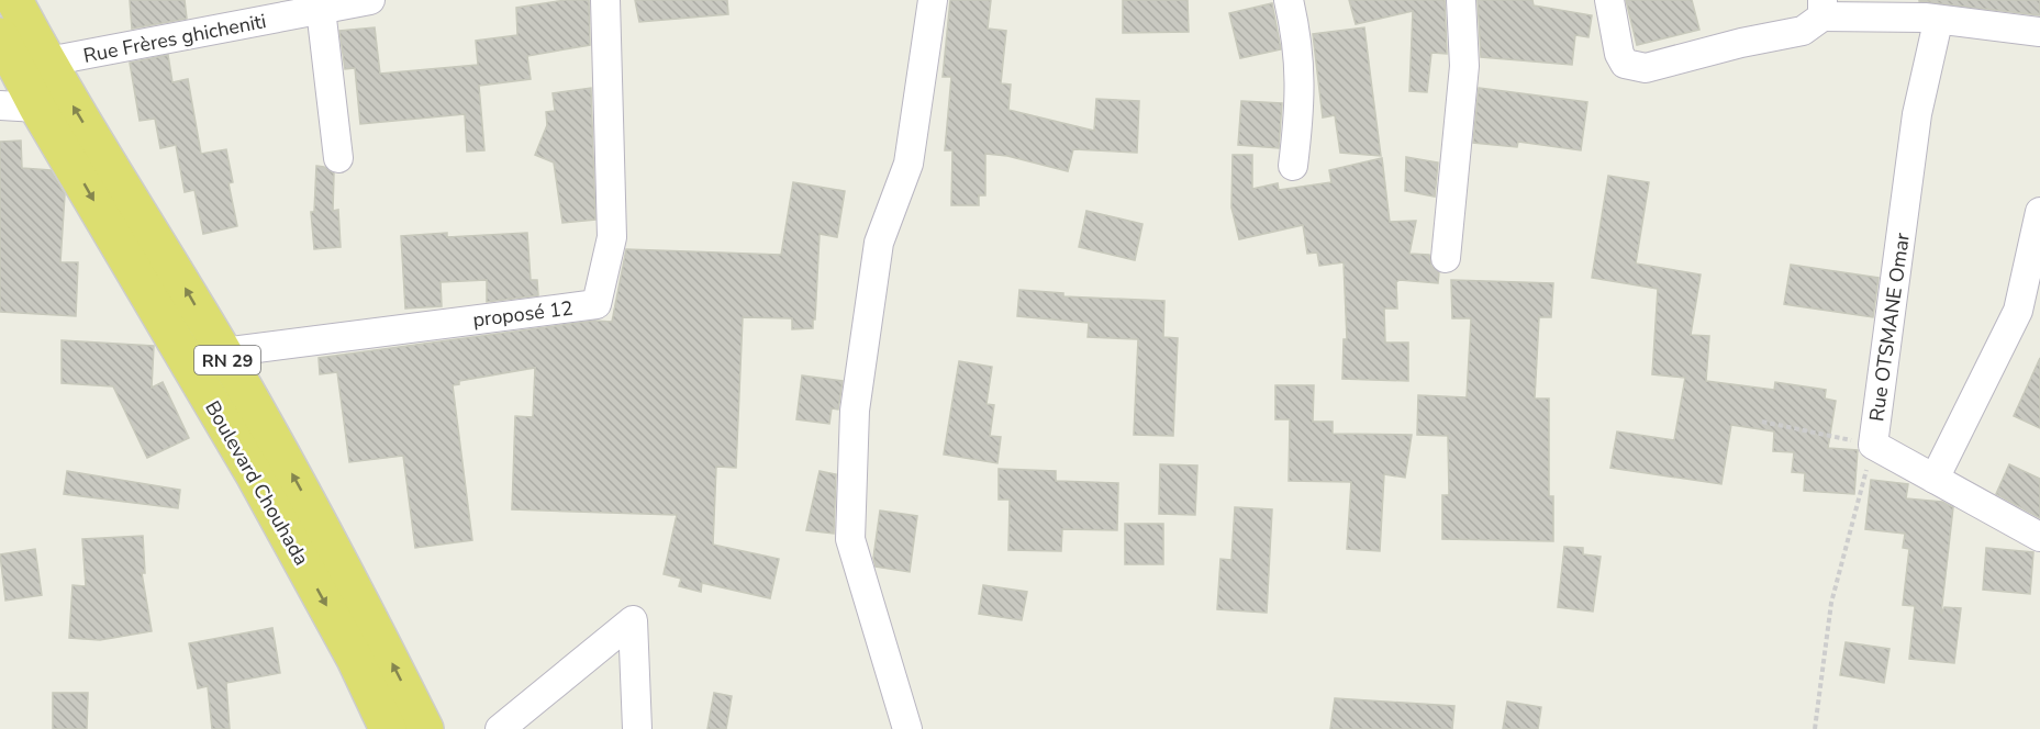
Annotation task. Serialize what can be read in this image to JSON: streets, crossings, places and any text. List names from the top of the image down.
{
  "streets": {
    "highway": ["RN 29", "Boulevard Chouhada"],
    "street": ["Rue Frères ghicheniti", "proposé 12", "Rue OTSMANE Omar"]
  },
  "crossings": [
    ["Rue Frères ghicheniti", "RN 29"],
    ["Rue Frères ghicheniti", "Boulevard Chouhada"],
    ["proposé 12", "RN 29"],
    ["RN 29", "Boulevard Chouhada"]
  ]
}
